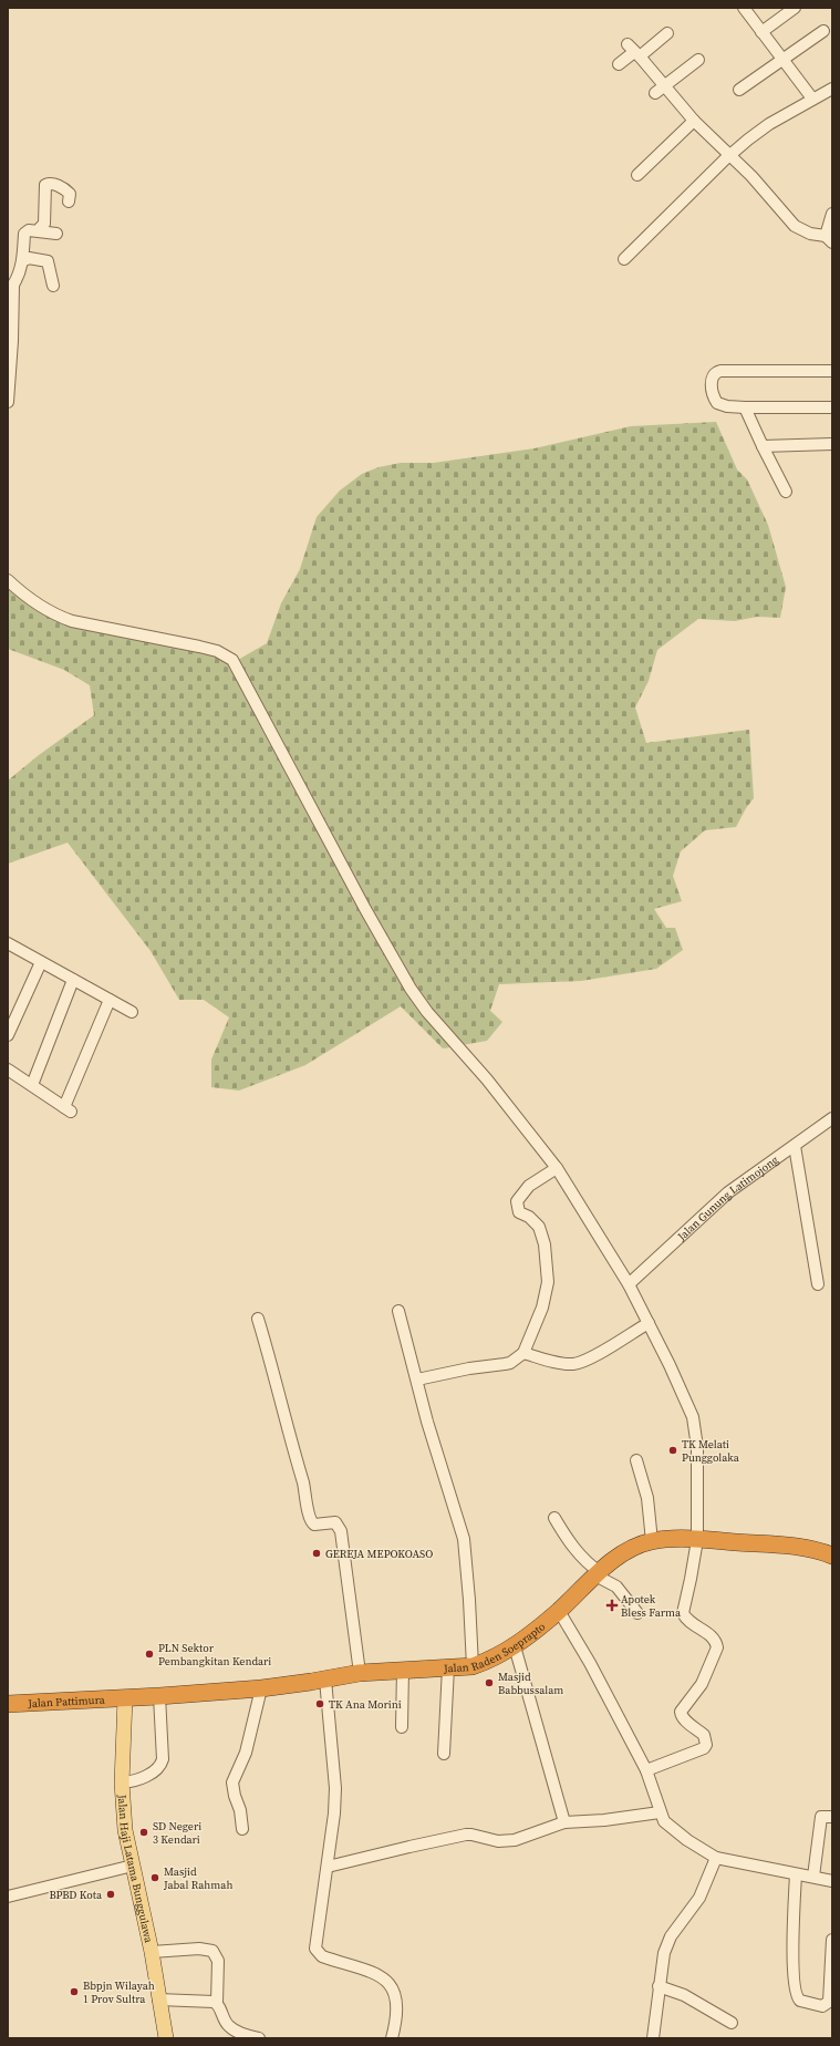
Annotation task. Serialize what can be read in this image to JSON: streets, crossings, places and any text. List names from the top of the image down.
{
  "streets": {
    "highway": ["Jalan Raden Soeprapto", "Jalan Pattimura"],
    "main road": ["Jalan Haji Latama Bunggulawa"],
    "street": ["Jalan Gunung Latimojong"]
  },
  "crossings": [
    ["Jalan Raden Soeprapto", "Jalan Pattimura"],
    ["Jalan Raden Soeprapto", "Jalan Haji Latama Bunggulawa"],
    ["Jalan Pattimura", "Jalan Haji Latama Bunggulawa"]
  ],
  "places": {
    "other": [
      "TK Melati Punggolaka",
      "GEREJA MEPOKOASO",
      "PLN Sektor Pembangkitan Kendari",
      "Masjid Babbussalam",
      "TK Ana Morini",
      "SD Negeri 3 Kendari",
      "Masjid Jabal Rahmah",
      "BPBD Kota",
      "Bbpjn Wilayah 1 Prov Sultra"
    ],
    "health": ["Apotek Bless Farma"]
  }
}
